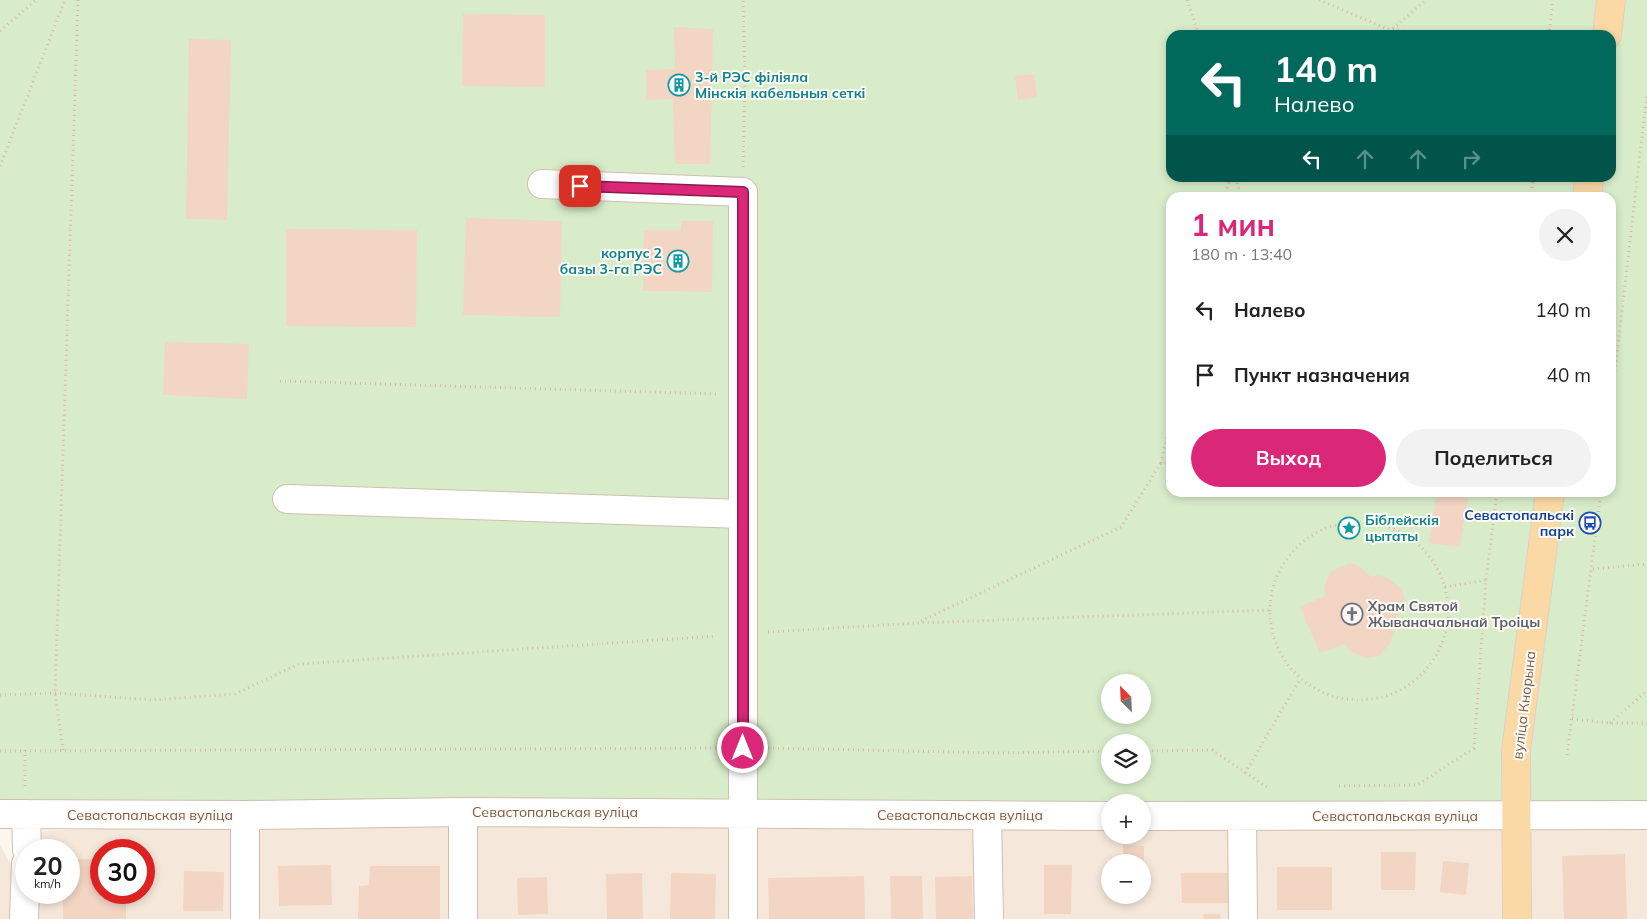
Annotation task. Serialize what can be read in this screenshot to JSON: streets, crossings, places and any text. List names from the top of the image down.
{
  "streets": {
    "main road": ["вуліца Кнорына"],
    "street": ["Севастопальская вуліца"]
  },
  "crossings": [
    ["вуліца Кнорына", "Севастопальская вуліца"]
  ],
  "places": {
    "building": ["3-й РЭС філіяла Мінскія кабельныя сеткі", "корпус 2 базы 3-га РЭС"],
    "bus stop": ["Севастопальскі парк"],
    "place": ["Біблейскія цытаты"],
    "church": ["Храм Святой Жываначальнай Троіцы"]
  },
  "north": "top left",
  "page": {
    "turn": ["140 m", "Налево"],
    "heading": ["1 мин", "180 m · 13:40"],
    "list": [
      {
        "name": "Налево",
        "value": "140 m"
      },
      {
        "name": "Пункт назначения",
        "value": "40 m"
      }
    ],
    "buttons": ["Выход", "Поделиться"],
    "map_buttons": ["+", "−"],
    "speed": "20 km/h",
    "limit": "30"
  }
}
